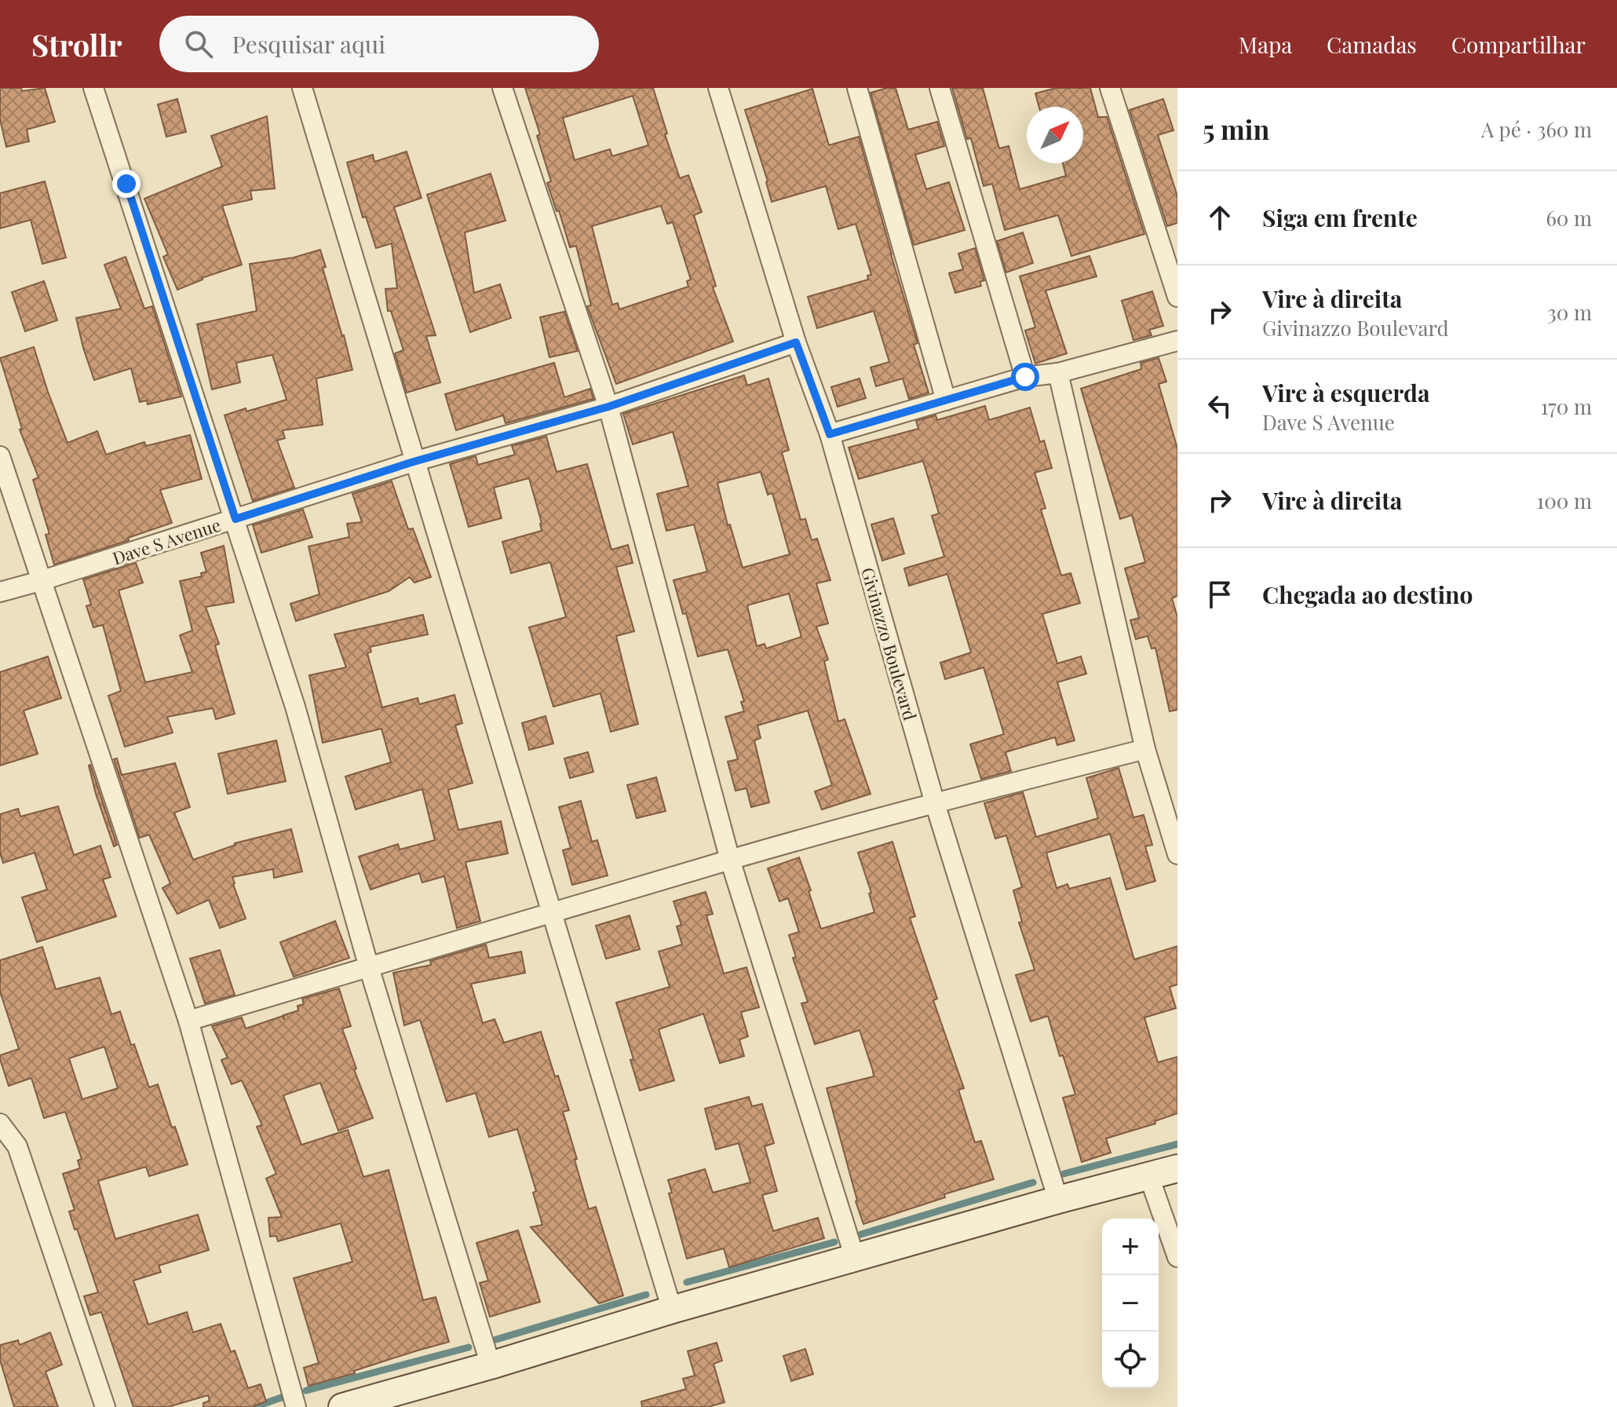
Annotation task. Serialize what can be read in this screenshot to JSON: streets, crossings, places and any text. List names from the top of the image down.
{
  "streets": {
    "street": ["Dave S Avenue", "Givinazzo Boulevard"]
  },
  "crossings": [
    ["Dave S Avenue", "Givinazzo Boulevard"]
  ],
  "north": "top right",
  "page": {
    "header": "Strollr",
    "search": "Pesquisar aqui",
    "nav": ["Mapa", "Camadas", "Compartilhar"],
    "heading": ["5 min", "A pé · 360 m"],
    "list": [
      ["Siga em frente", "60 m"],
      ["Vire à direita", "Givinazzo Boulevard", "30 m"],
      ["Vire à esquerda", "Dave S Avenue", "170 m"],
      ["Vire à direita", "100 m"],
      "Chegada ao destino"
    ],
    "map_buttons": ["+", "−"]
  }
}
